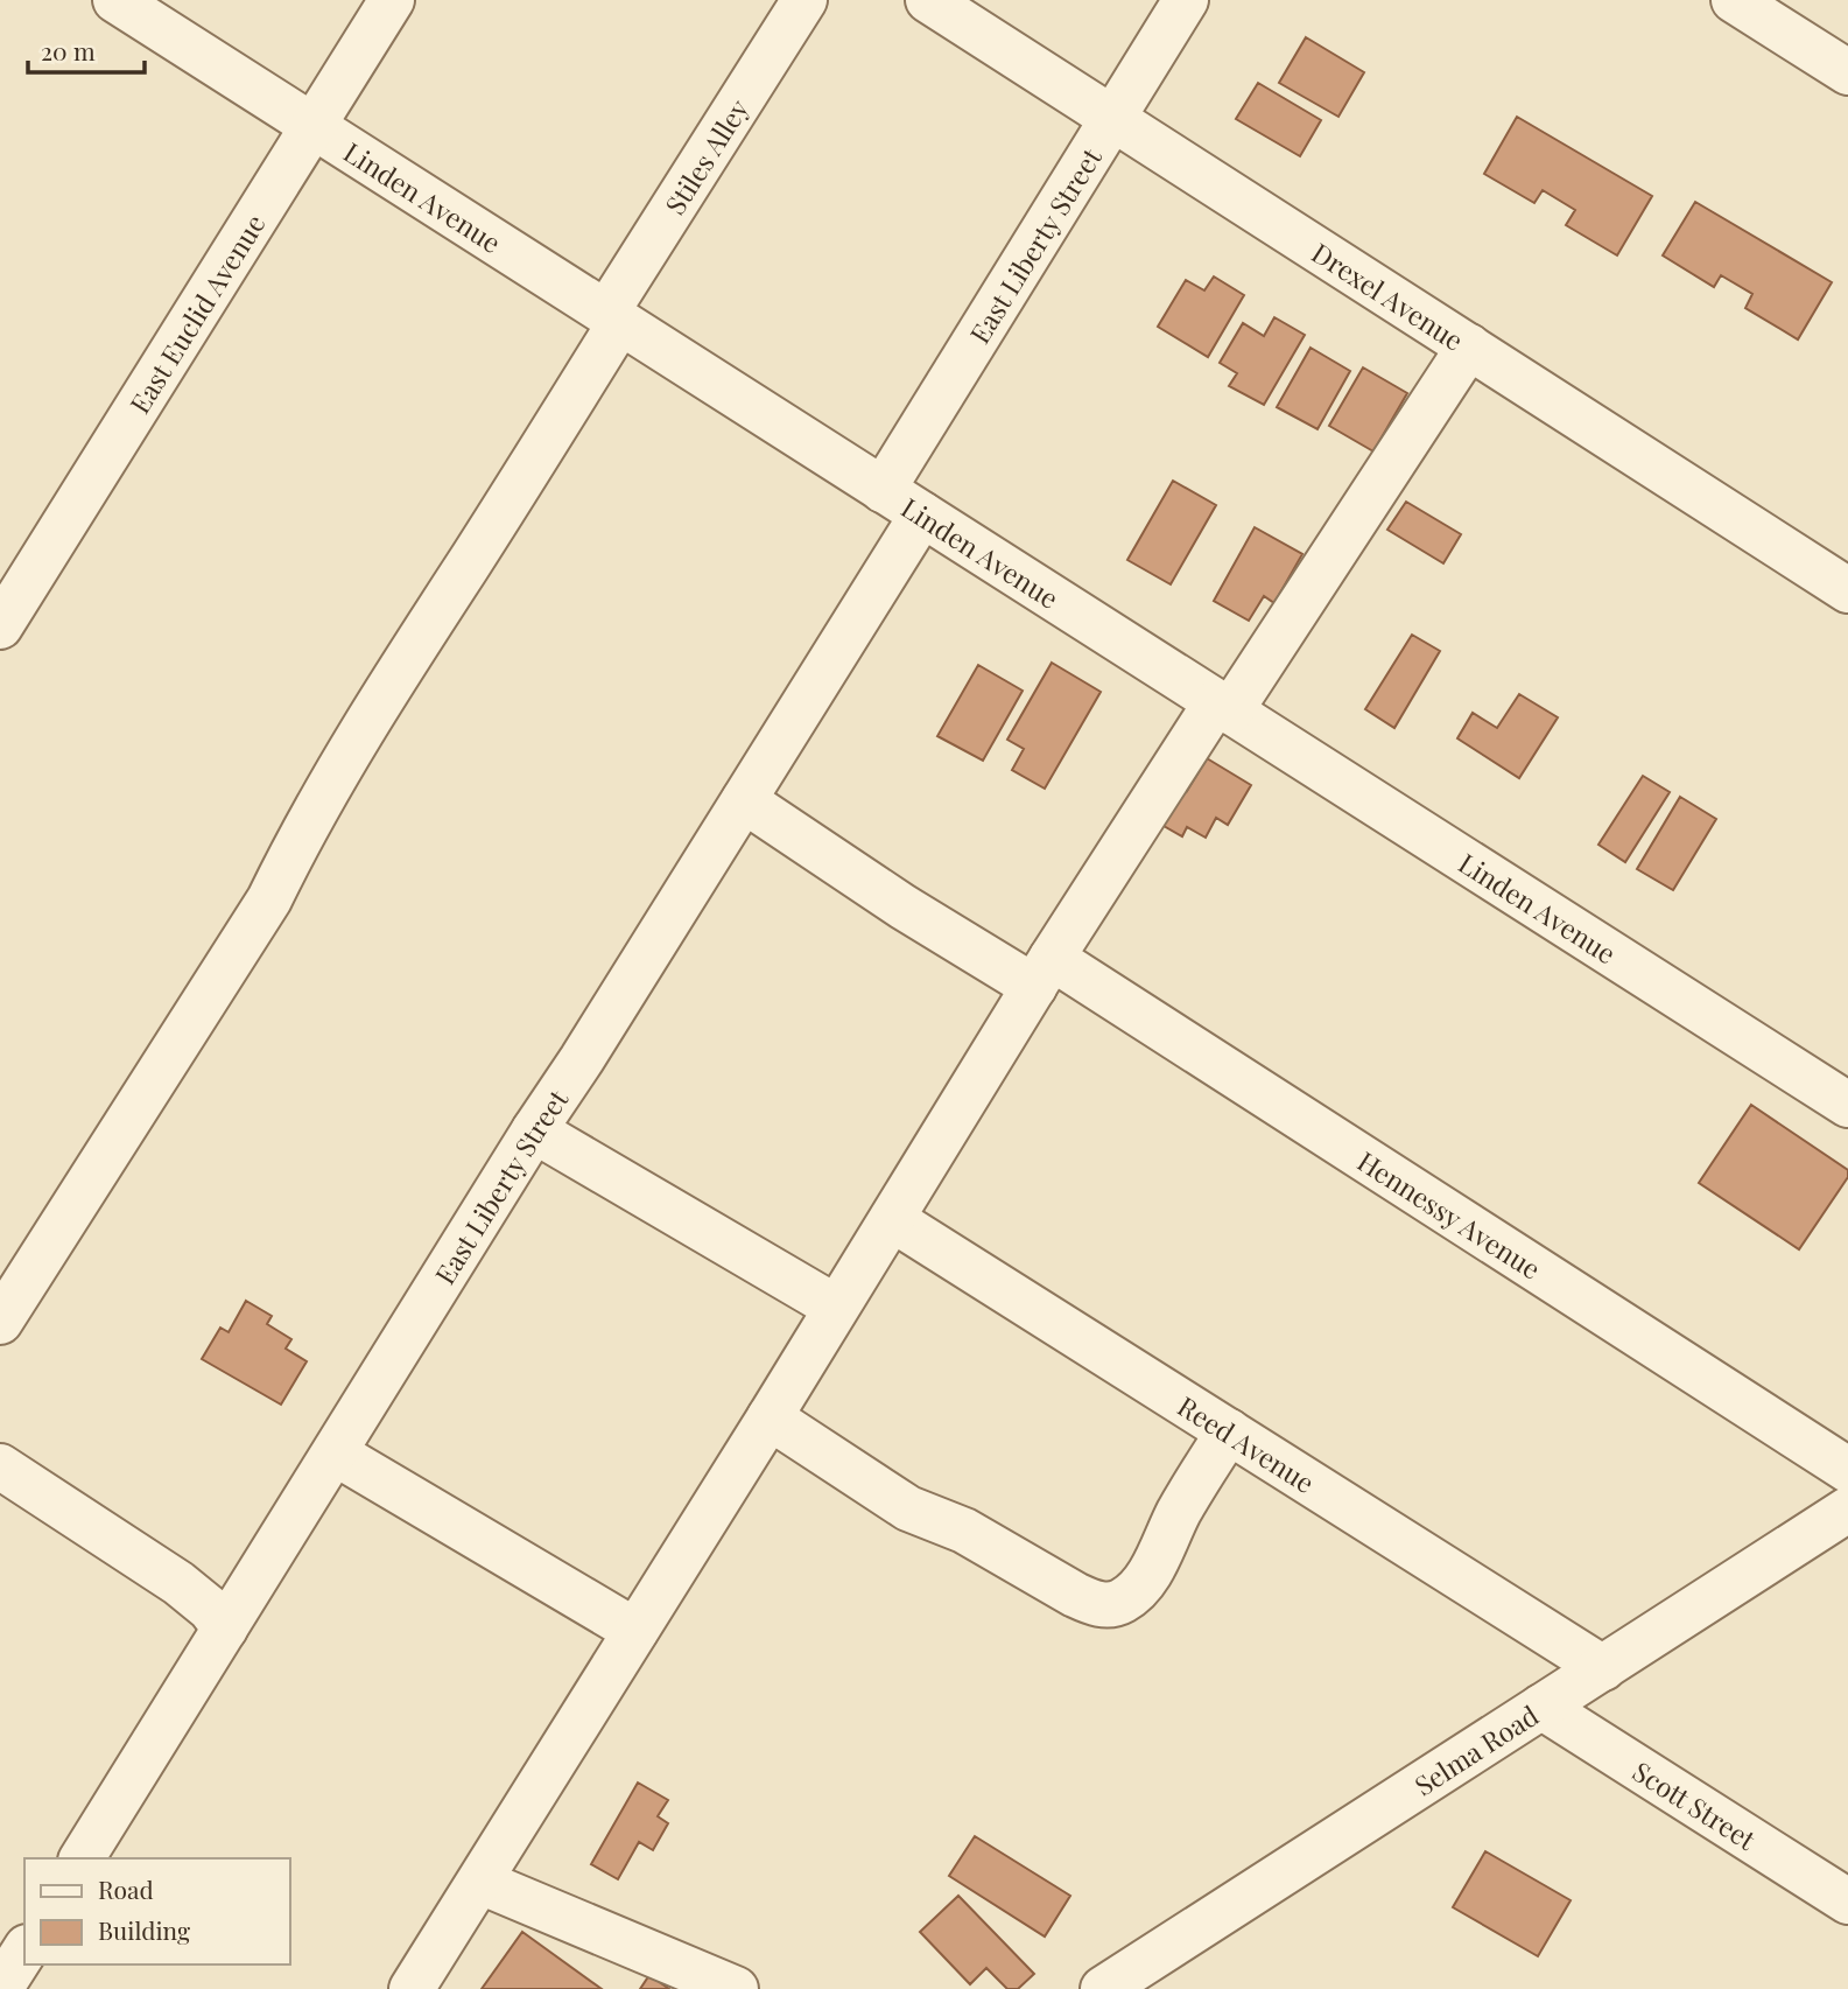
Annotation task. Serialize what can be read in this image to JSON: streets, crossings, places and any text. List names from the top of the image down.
{
  "streets": {
    "street": [
      "Stiles Alley",
      "Linden Avenue",
      "East Liberty Street",
      "Drexel Avenue",
      "East Euclid Avenue",
      "Hennessy Avenue",
      "Reed Avenue",
      "Selma Road",
      "Scott Street"
    ]
  },
  "crossings": [
    ["Stiles Alley", "Linden Avenue"],
    ["Linden Avenue", "East Liberty Street"],
    ["Linden Avenue", "East Euclid Avenue"],
    ["East Liberty Street", "Drexel Avenue"],
    ["East Liberty Street", "Hennessy Avenue"],
    ["Reed Avenue", "Selma Road"],
    ["Selma Road", "Scott Street"]
  ],
  "legend": ["Road", "Building"],
  "scale_bar": "20 m"
}
